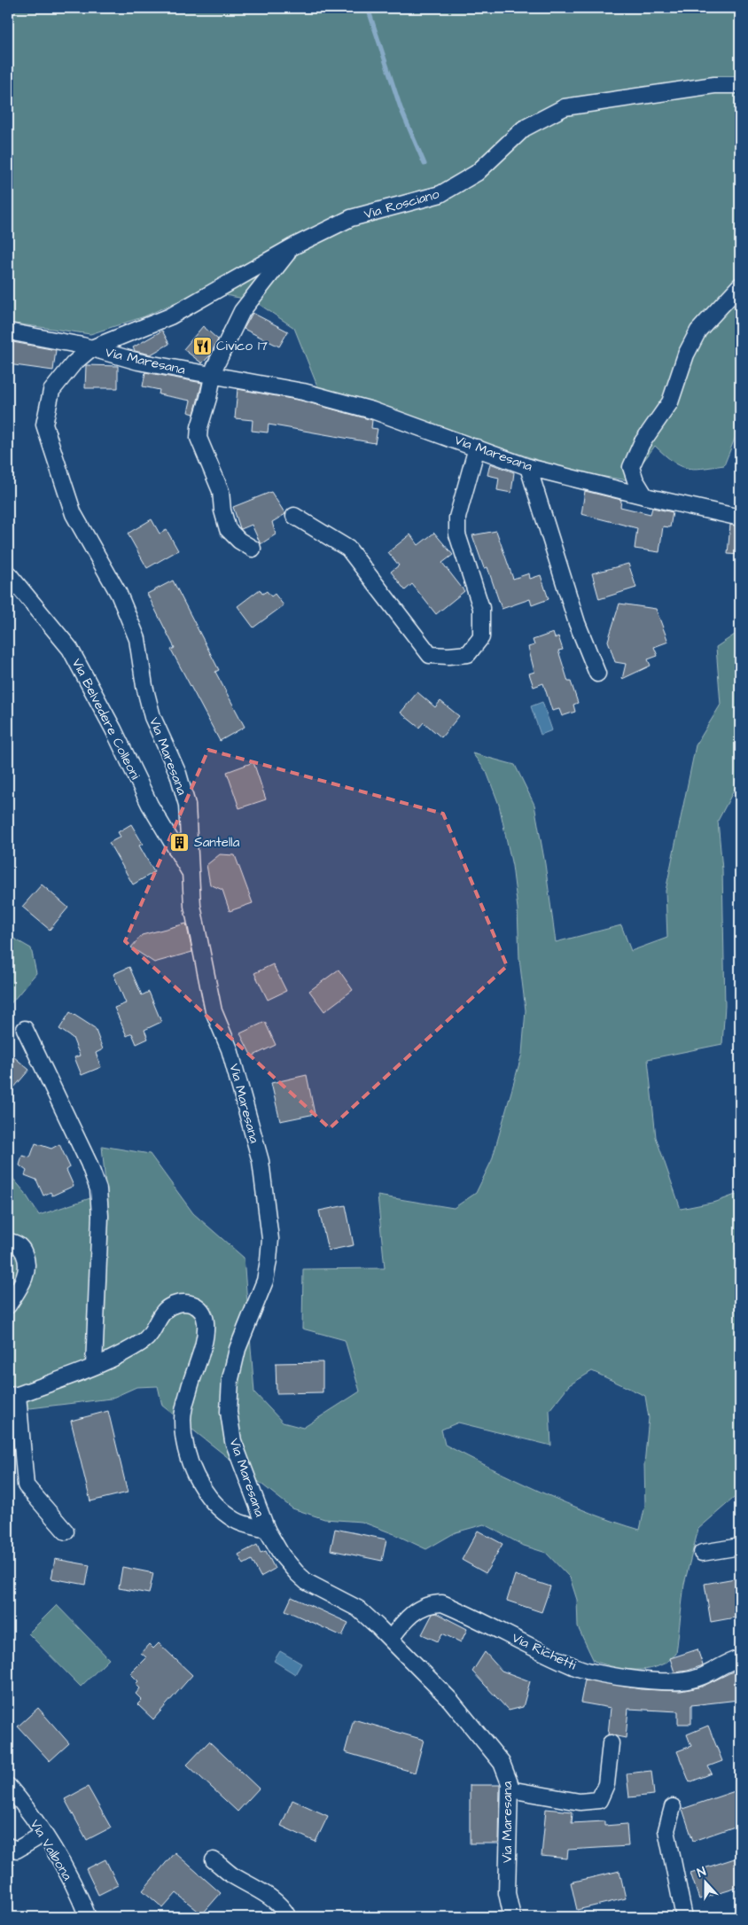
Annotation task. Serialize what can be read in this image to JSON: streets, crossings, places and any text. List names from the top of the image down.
{
  "streets": {
    "street": [
      "Via Rosciano",
      "Via Maresana",
      "Via Belvedere Colleoni",
      "Via Richetti",
      "Via Valbona"
    ]
  },
  "crossings": [
    ["Via Rosciano", "Via Maresana"],
    ["Via Maresana", "Via Belvedere Colleoni"],
    ["Via Maresana", "Via Richetti"]
  ],
  "places": {
    "restaurant": ["Civico 17"],
    "building": ["Santella"]
  },
  "north": "top"
}
